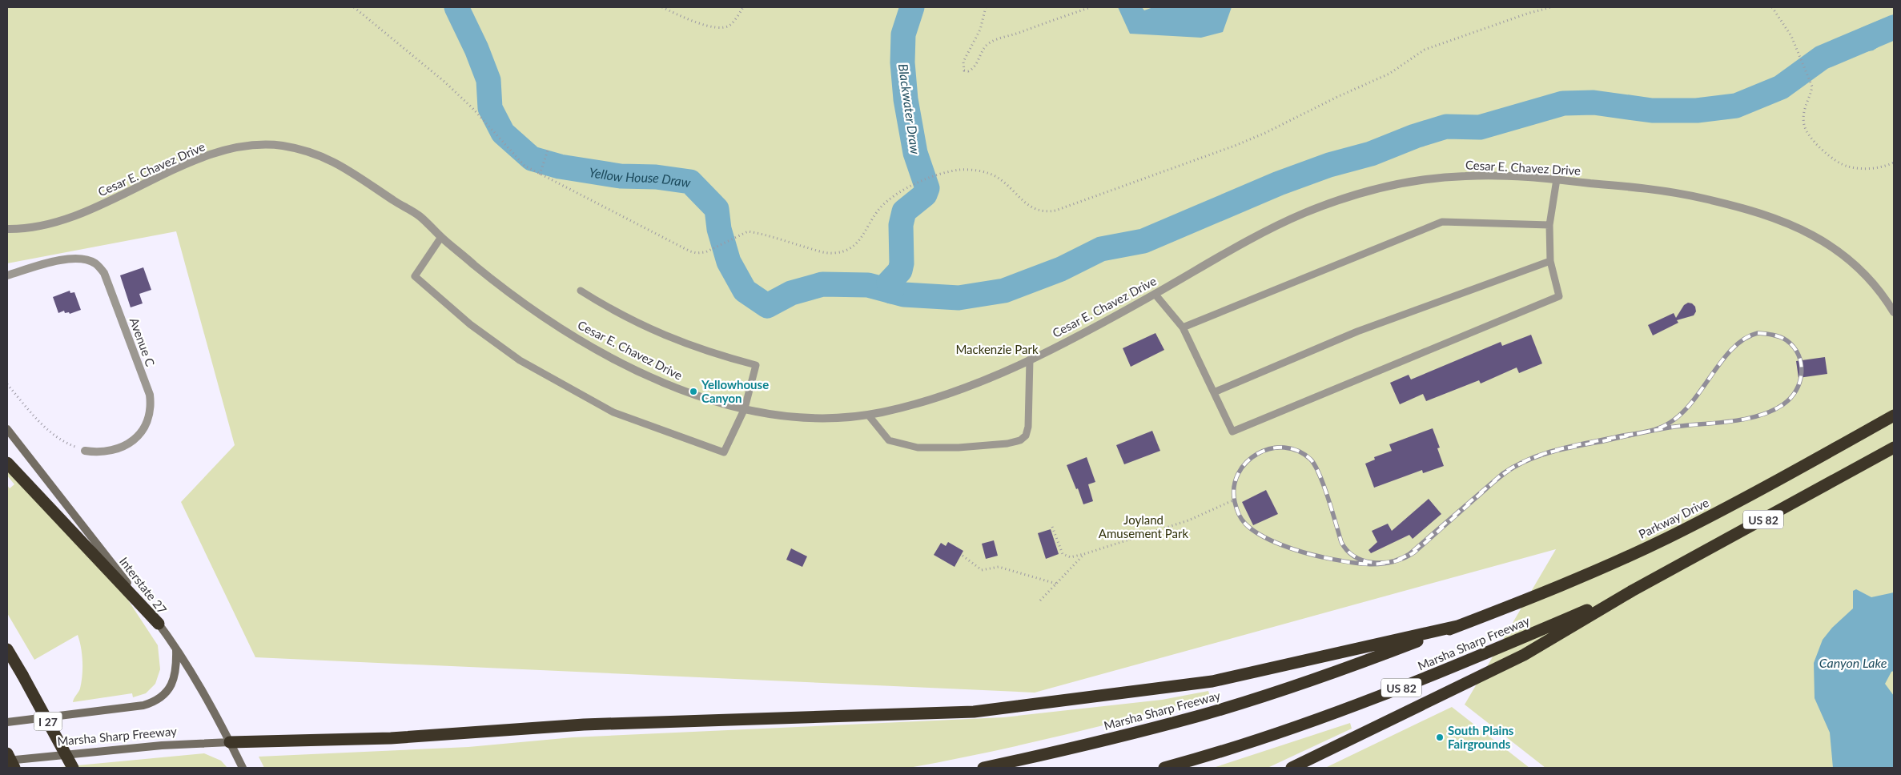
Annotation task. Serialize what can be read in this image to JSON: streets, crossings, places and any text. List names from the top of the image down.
{
  "streets": {
    "highway": [
      "Parkway Drive",
      "US 82",
      "Marsha Sharp Freeway",
      "I 27"
    ],
    "main road": ["Interstate 27"],
    "street": ["Cesar E. Chavez Drive", "Avenue C"]
  },
  "crossings": [
    ["Parkway Drive", "Marsha Sharp Freeway"],
    ["US 82", "Marsha Sharp Freeway"],
    ["Interstate 27", "Marsha Sharp Freeway"]
  ],
  "water": ["Blackwater Draw", "Yellow House Draw", "Canyon Lake"],
  "parks": ["Mackenzie Park", "Joyland Amusement Park"],
  "places": ["Yellowhouse Canyon", "South Plains Fairgrounds"]
}
